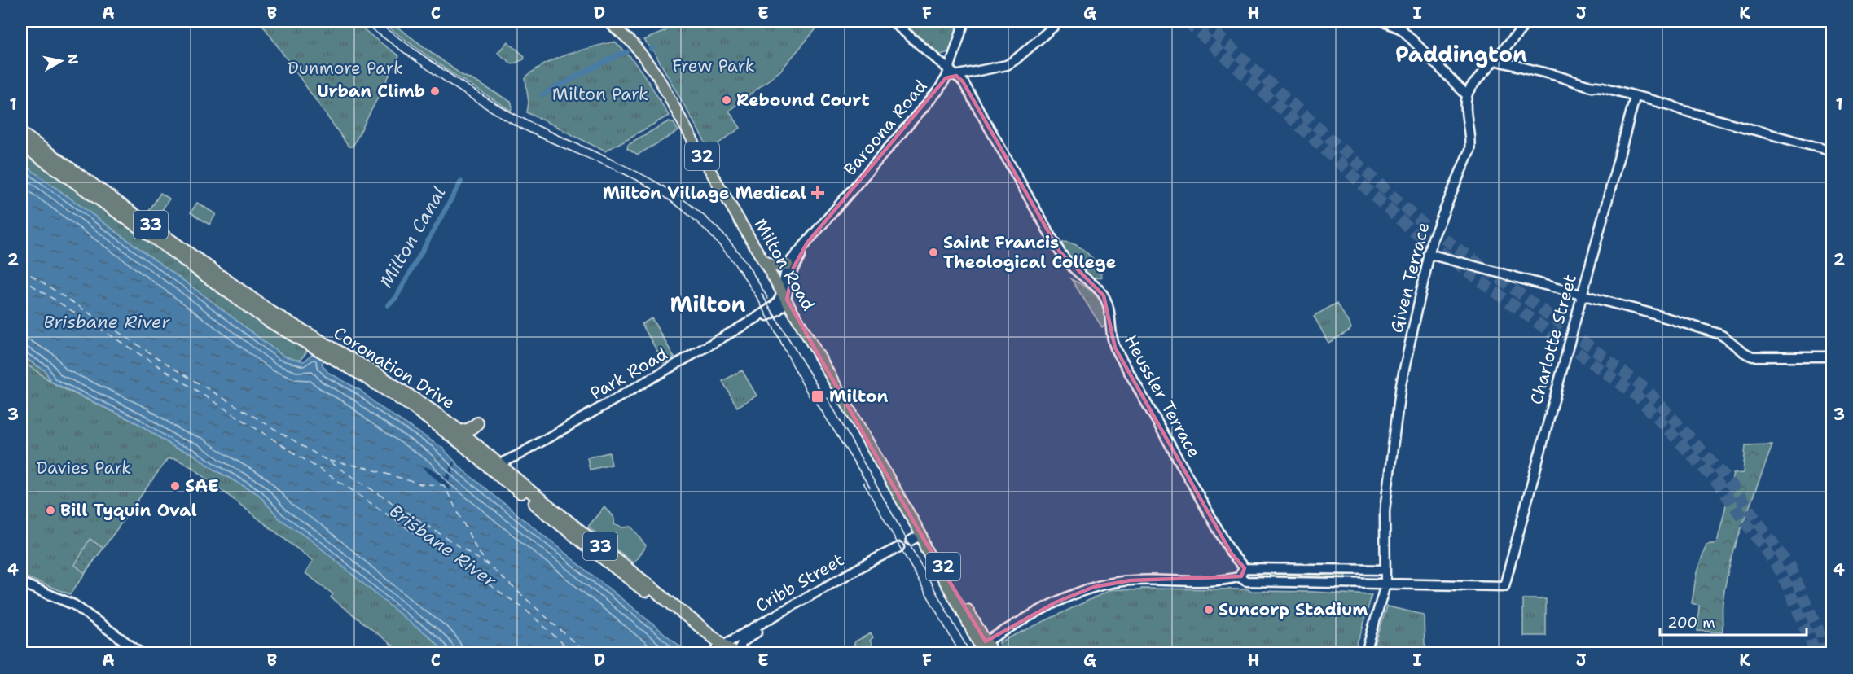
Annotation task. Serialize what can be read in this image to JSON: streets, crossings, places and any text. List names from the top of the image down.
{
  "streets": {
    "highway": ["33", "Coronation Drive"],
    "main road": ["32", "Milton Road"],
    "street": [
      "Baroona Road",
      "Given Terrace",
      "Charlotte Street",
      "Park Road",
      "Heussler Terrace",
      "Cribb Street"
    ]
  },
  "crossings": [
    ["Baroona Road", "Milton Road"],
    ["Baroona Road", "Park Road"],
    ["Baroona Road", "Heussler Terrace"],
    ["Milton Road", "Park Road"],
    ["Given Terrace", "Charlotte Street"],
    ["Coronation Drive", "Park Road"],
    ["Coronation Drive", "Cribb Street"]
  ],
  "districts": ["Paddington", "Milton"],
  "water": ["Milton Canal", "Brisbane River"],
  "parks": [
    "Frew Park",
    "Dunmore Park",
    "Milton Park",
    "Davies Park"
  ],
  "places": {
    "other": [
      "Urban Climb",
      "Rebound Court",
      "Saint Francis Theological College",
      "SAE",
      "Bill Tyquin Oval",
      "Suncorp Stadium"
    ],
    "health": ["Milton Village Medical"],
    "transit": ["Milton"]
  },
  "scale_bar": "200 m",
  "north": "right",
  "grid": {
    "columns": [
      "A",
      "B",
      "C",
      "D",
      "E",
      "F",
      "G",
      "H",
      "I",
      "J",
      "K"
    ],
    "rows": [
      "1",
      "2",
      "3",
      "4"
    ]
  }
}
